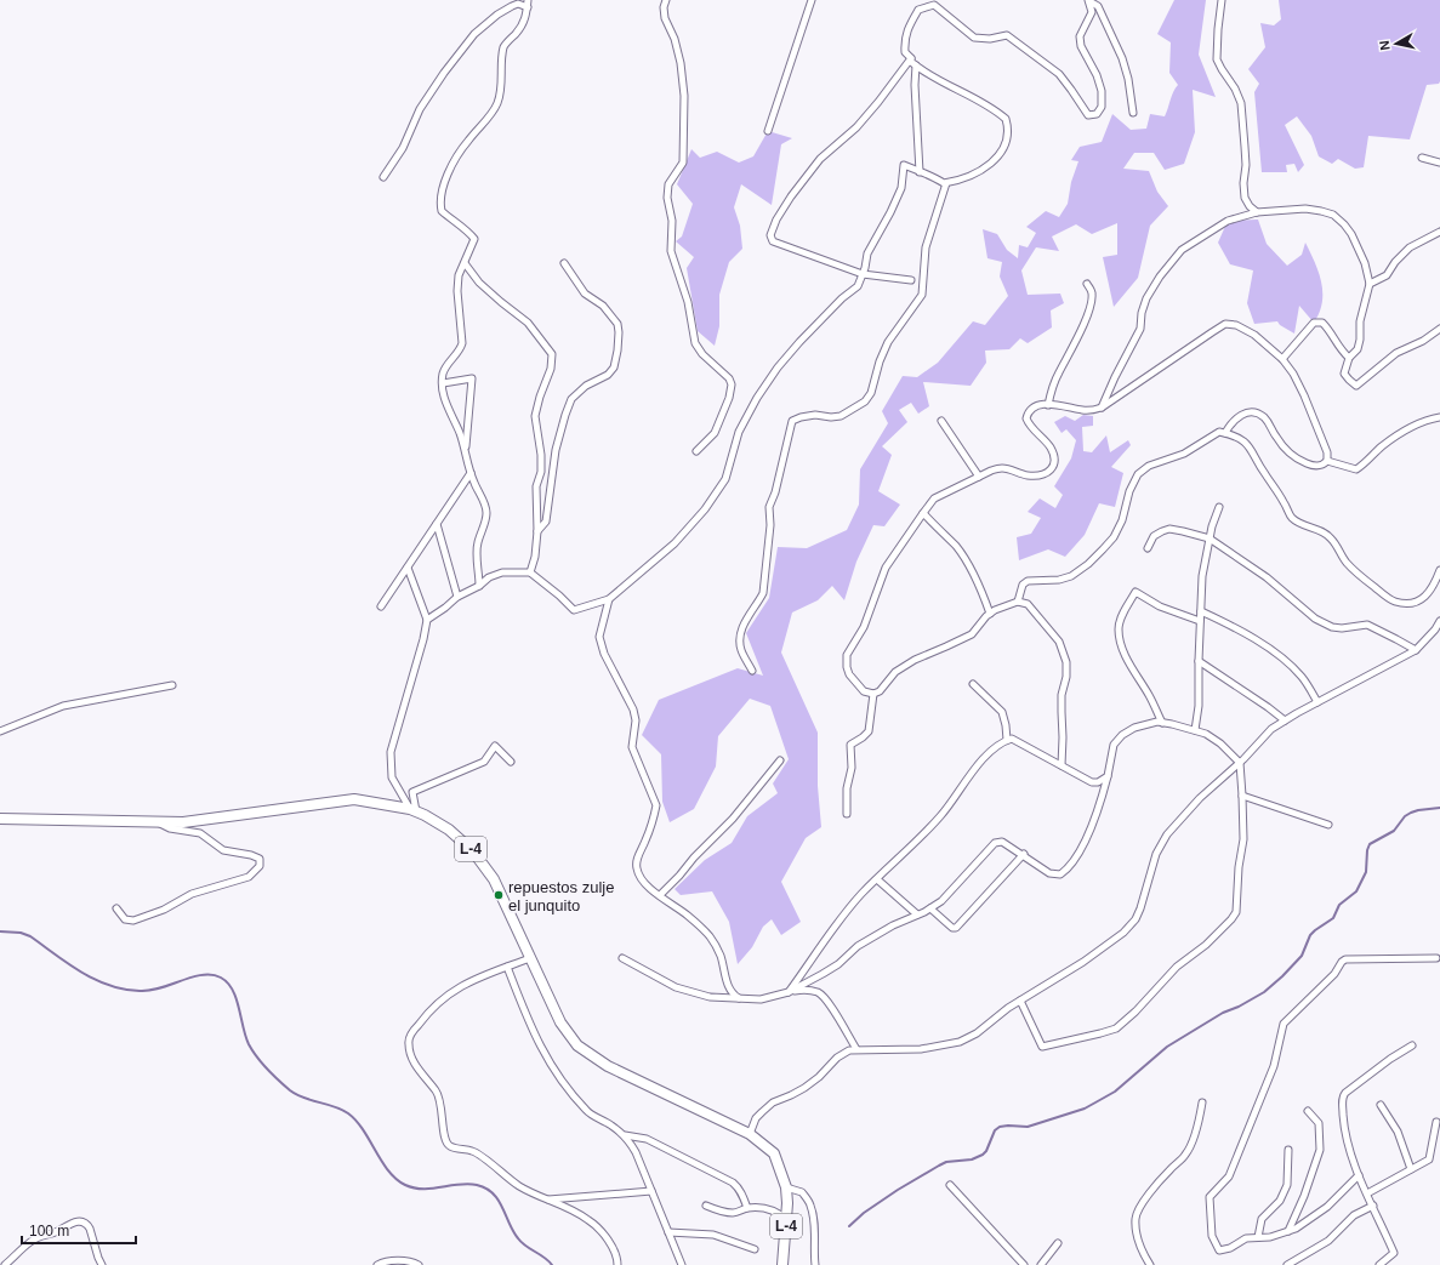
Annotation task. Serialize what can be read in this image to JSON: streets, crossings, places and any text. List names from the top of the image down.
{
  "streets": {
    "main road": ["L-4"]
  },
  "places": ["repuestos zulje el junquito"],
  "scale_bar": "100 m",
  "north": "left"
}
